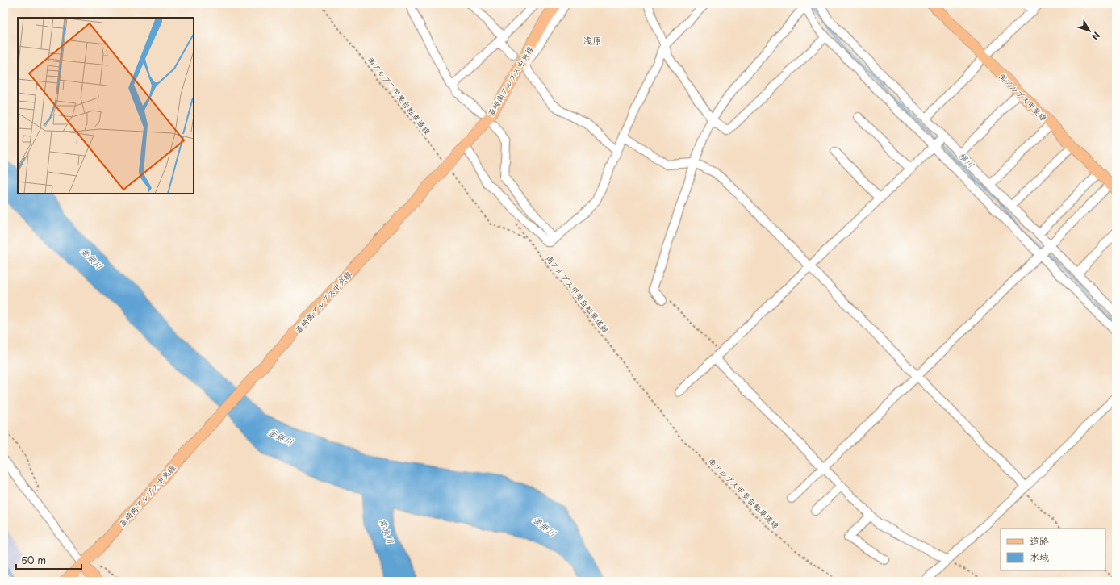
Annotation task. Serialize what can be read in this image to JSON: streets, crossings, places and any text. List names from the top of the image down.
{
  "streets": {
    "main road": ["韮崎南アルプス中央線", "南アルプス甲斐線"],
    "path": ["南アルプス甲斐自転車道線"]
  },
  "districts": ["浅原"],
  "water": ["横川", "釜無川", "常永川"],
  "legend": ["道路", "水域"],
  "scale_bar": "50 m",
  "north": "bottom right"
}
